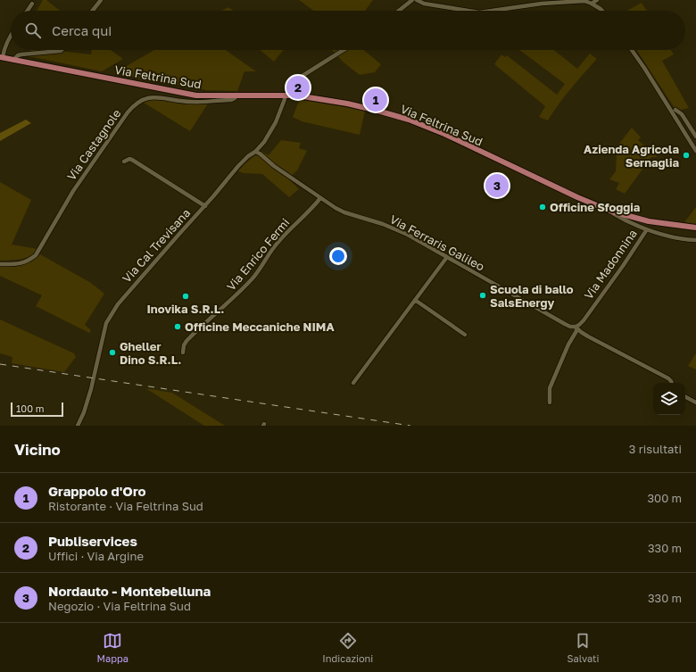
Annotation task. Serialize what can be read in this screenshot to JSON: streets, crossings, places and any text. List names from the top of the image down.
{
  "streets": {
    "main road": ["Via Feltrina Sud"],
    "street": [
      "Via Castagnole",
      "Via Ferraris Galileo",
      "Via Cal Trevisana",
      "Via Enrico Fermi",
      "Via Madonnina"
    ]
  },
  "crossings": [
    ["Via Feltrina Sud", "Via Castagnole"],
    ["Via Feltrina Sud", "Via Cal Trevisana"],
    ["Via Feltrina Sud", "Via Madonnina"],
    ["Via Ferraris Galileo", "Via Cal Trevisana"],
    ["Via Ferraris Galileo", "Via Enrico Fermi"],
    ["Via Ferraris Galileo", "Via Madonnina"]
  ],
  "places": [
    "Azienda Agricola Sernaglia",
    "Officine Sfoggia",
    "Scuola di ballo SalsEnergy",
    "Inovika S.R.L.",
    "Officine Meccaniche NIMA",
    "Gheller Dino S.R.L."
  ],
  "scale_bar": "100 m",
  "page": {
    "search": "Cerca qui",
    "pins": ["2", "1", "3"],
    "scale": "100 m",
    "heading": ["Vicino", "3 risultati"],
    "list": [
      {
        "mark": "1",
        "name": "Grappolo d'Oro",
        "note": "Ristorante · Via Feltrina Sud",
        "value": "300 m"
      },
      {
        "mark": "2",
        "name": "Publiservices",
        "note": "Uffici · Via Argine",
        "value": "330 m"
      },
      {
        "mark": "3",
        "name": "Nordauto - Montebelluna",
        "note": "Negozio · Via Feltrina Sud",
        "value": "330 m"
      }
    ],
    "nav": ["Mappa", "Indicazioni", "Salvati"]
  }
}
